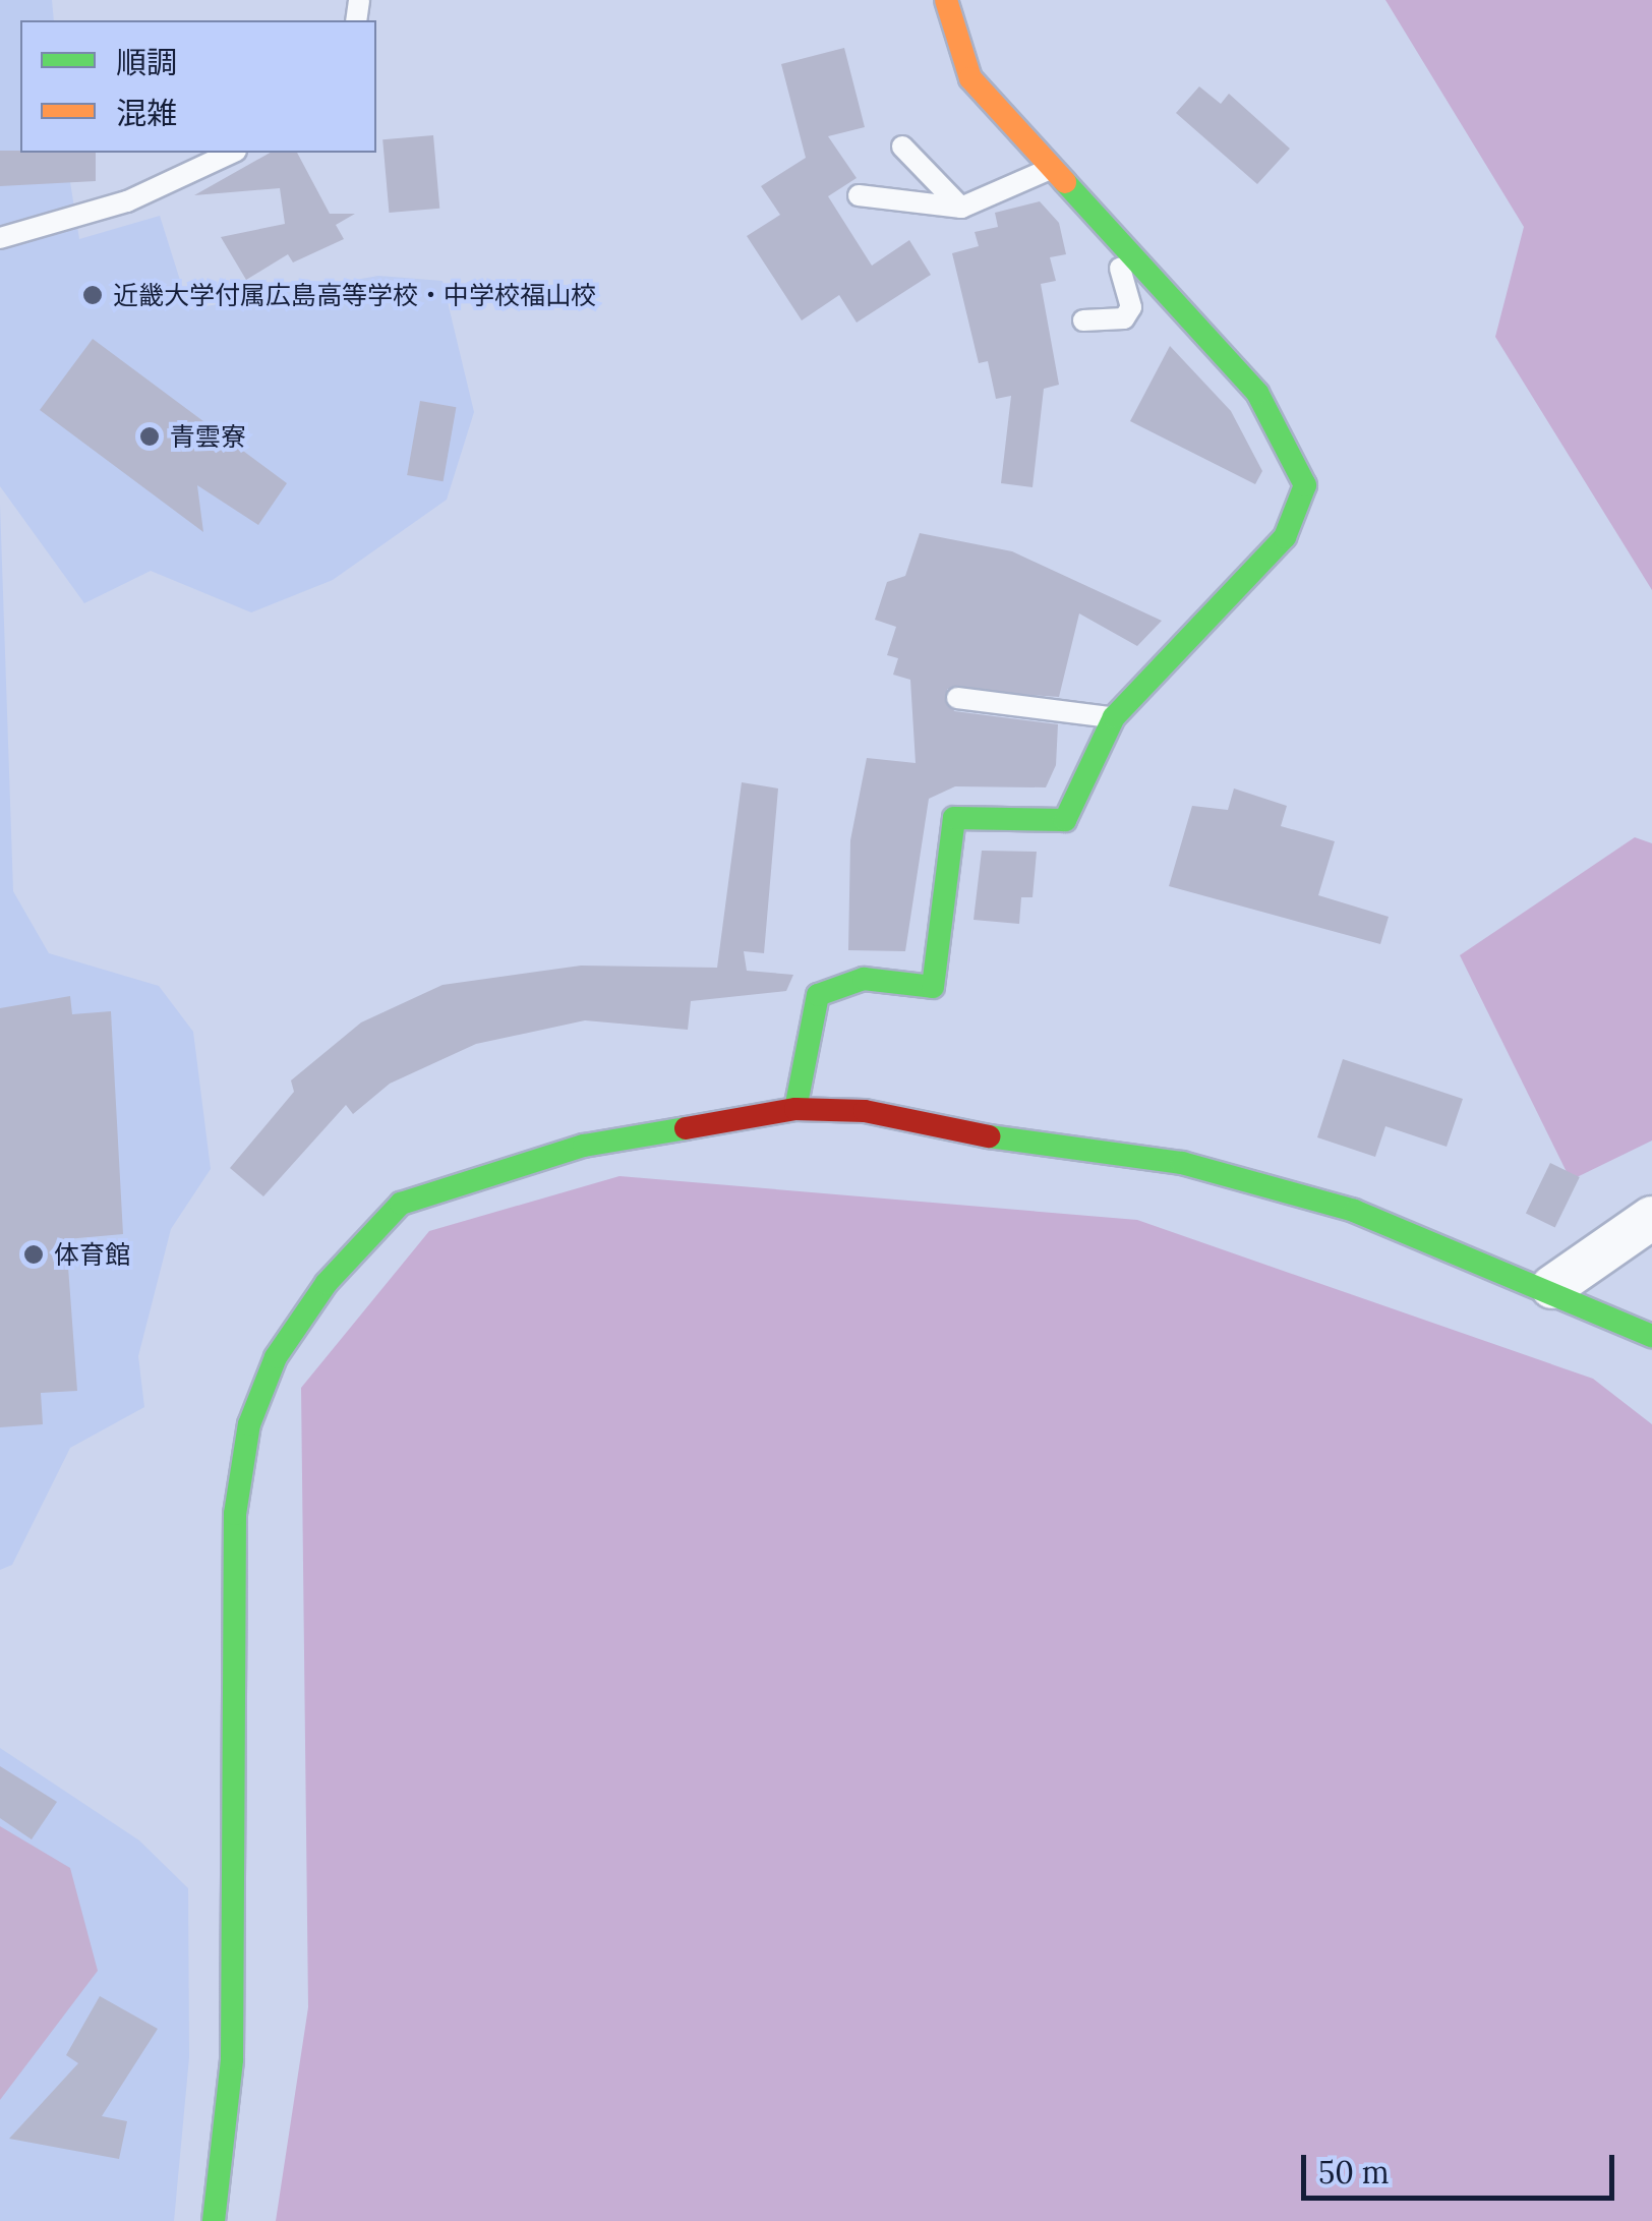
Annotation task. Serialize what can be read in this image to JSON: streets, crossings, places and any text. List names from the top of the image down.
{
  "places": ["近畿大学付属広島高等学校・中学校福山校", "青雲寮", "体育館"],
  "legend": ["順調", "混雑"],
  "scale_bar": "50 m"
}
